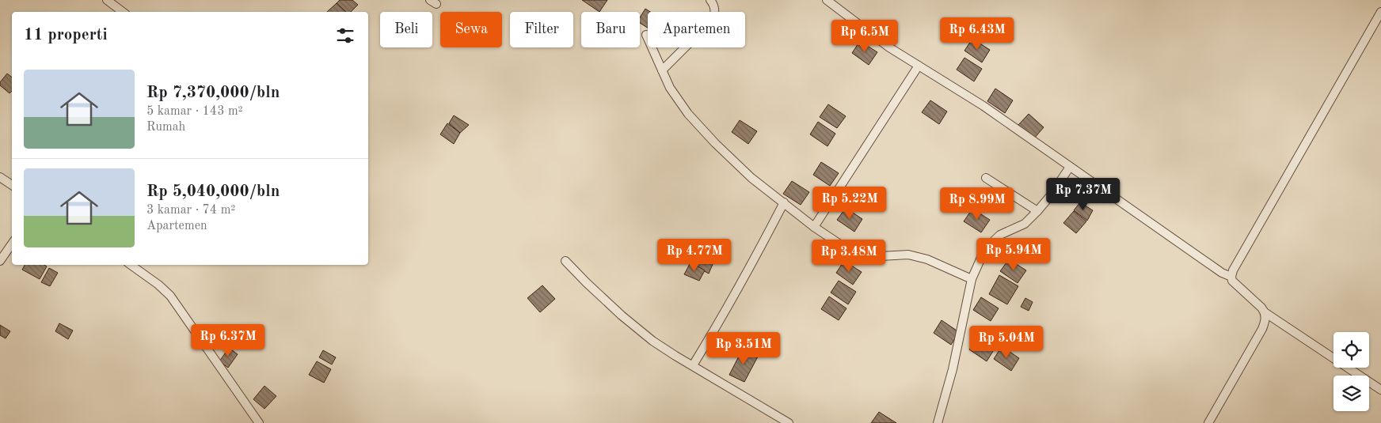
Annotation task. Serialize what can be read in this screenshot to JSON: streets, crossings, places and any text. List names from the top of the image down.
{
  "page": {
    "chip": [
      "Beli",
      "Sewa",
      "Filter",
      "Baru",
      "Apartemen"
    ],
    "heading": "11 properti",
    "price": [
      "Rp 6.43M",
      "Rp 6.5M",
      "Rp 7.37M",
      "Rp 5.22M",
      "Rp 8.99M",
      "Rp 5.94M",
      "Rp 4.77M",
      "Rp 3.48M",
      "Rp 6.37M",
      "Rp 5.04M",
      "Rp 3.51M"
    ],
    "list": [
      {
        "name": "Rp 7,370,000/bln",
        "note": "5 kamar · 143 m² · Rumah"
      },
      {
        "name": "Rp 5,040,000/bln",
        "note": "3 kamar · 74 m² · Apartemen"
      }
    ]
  }
}
